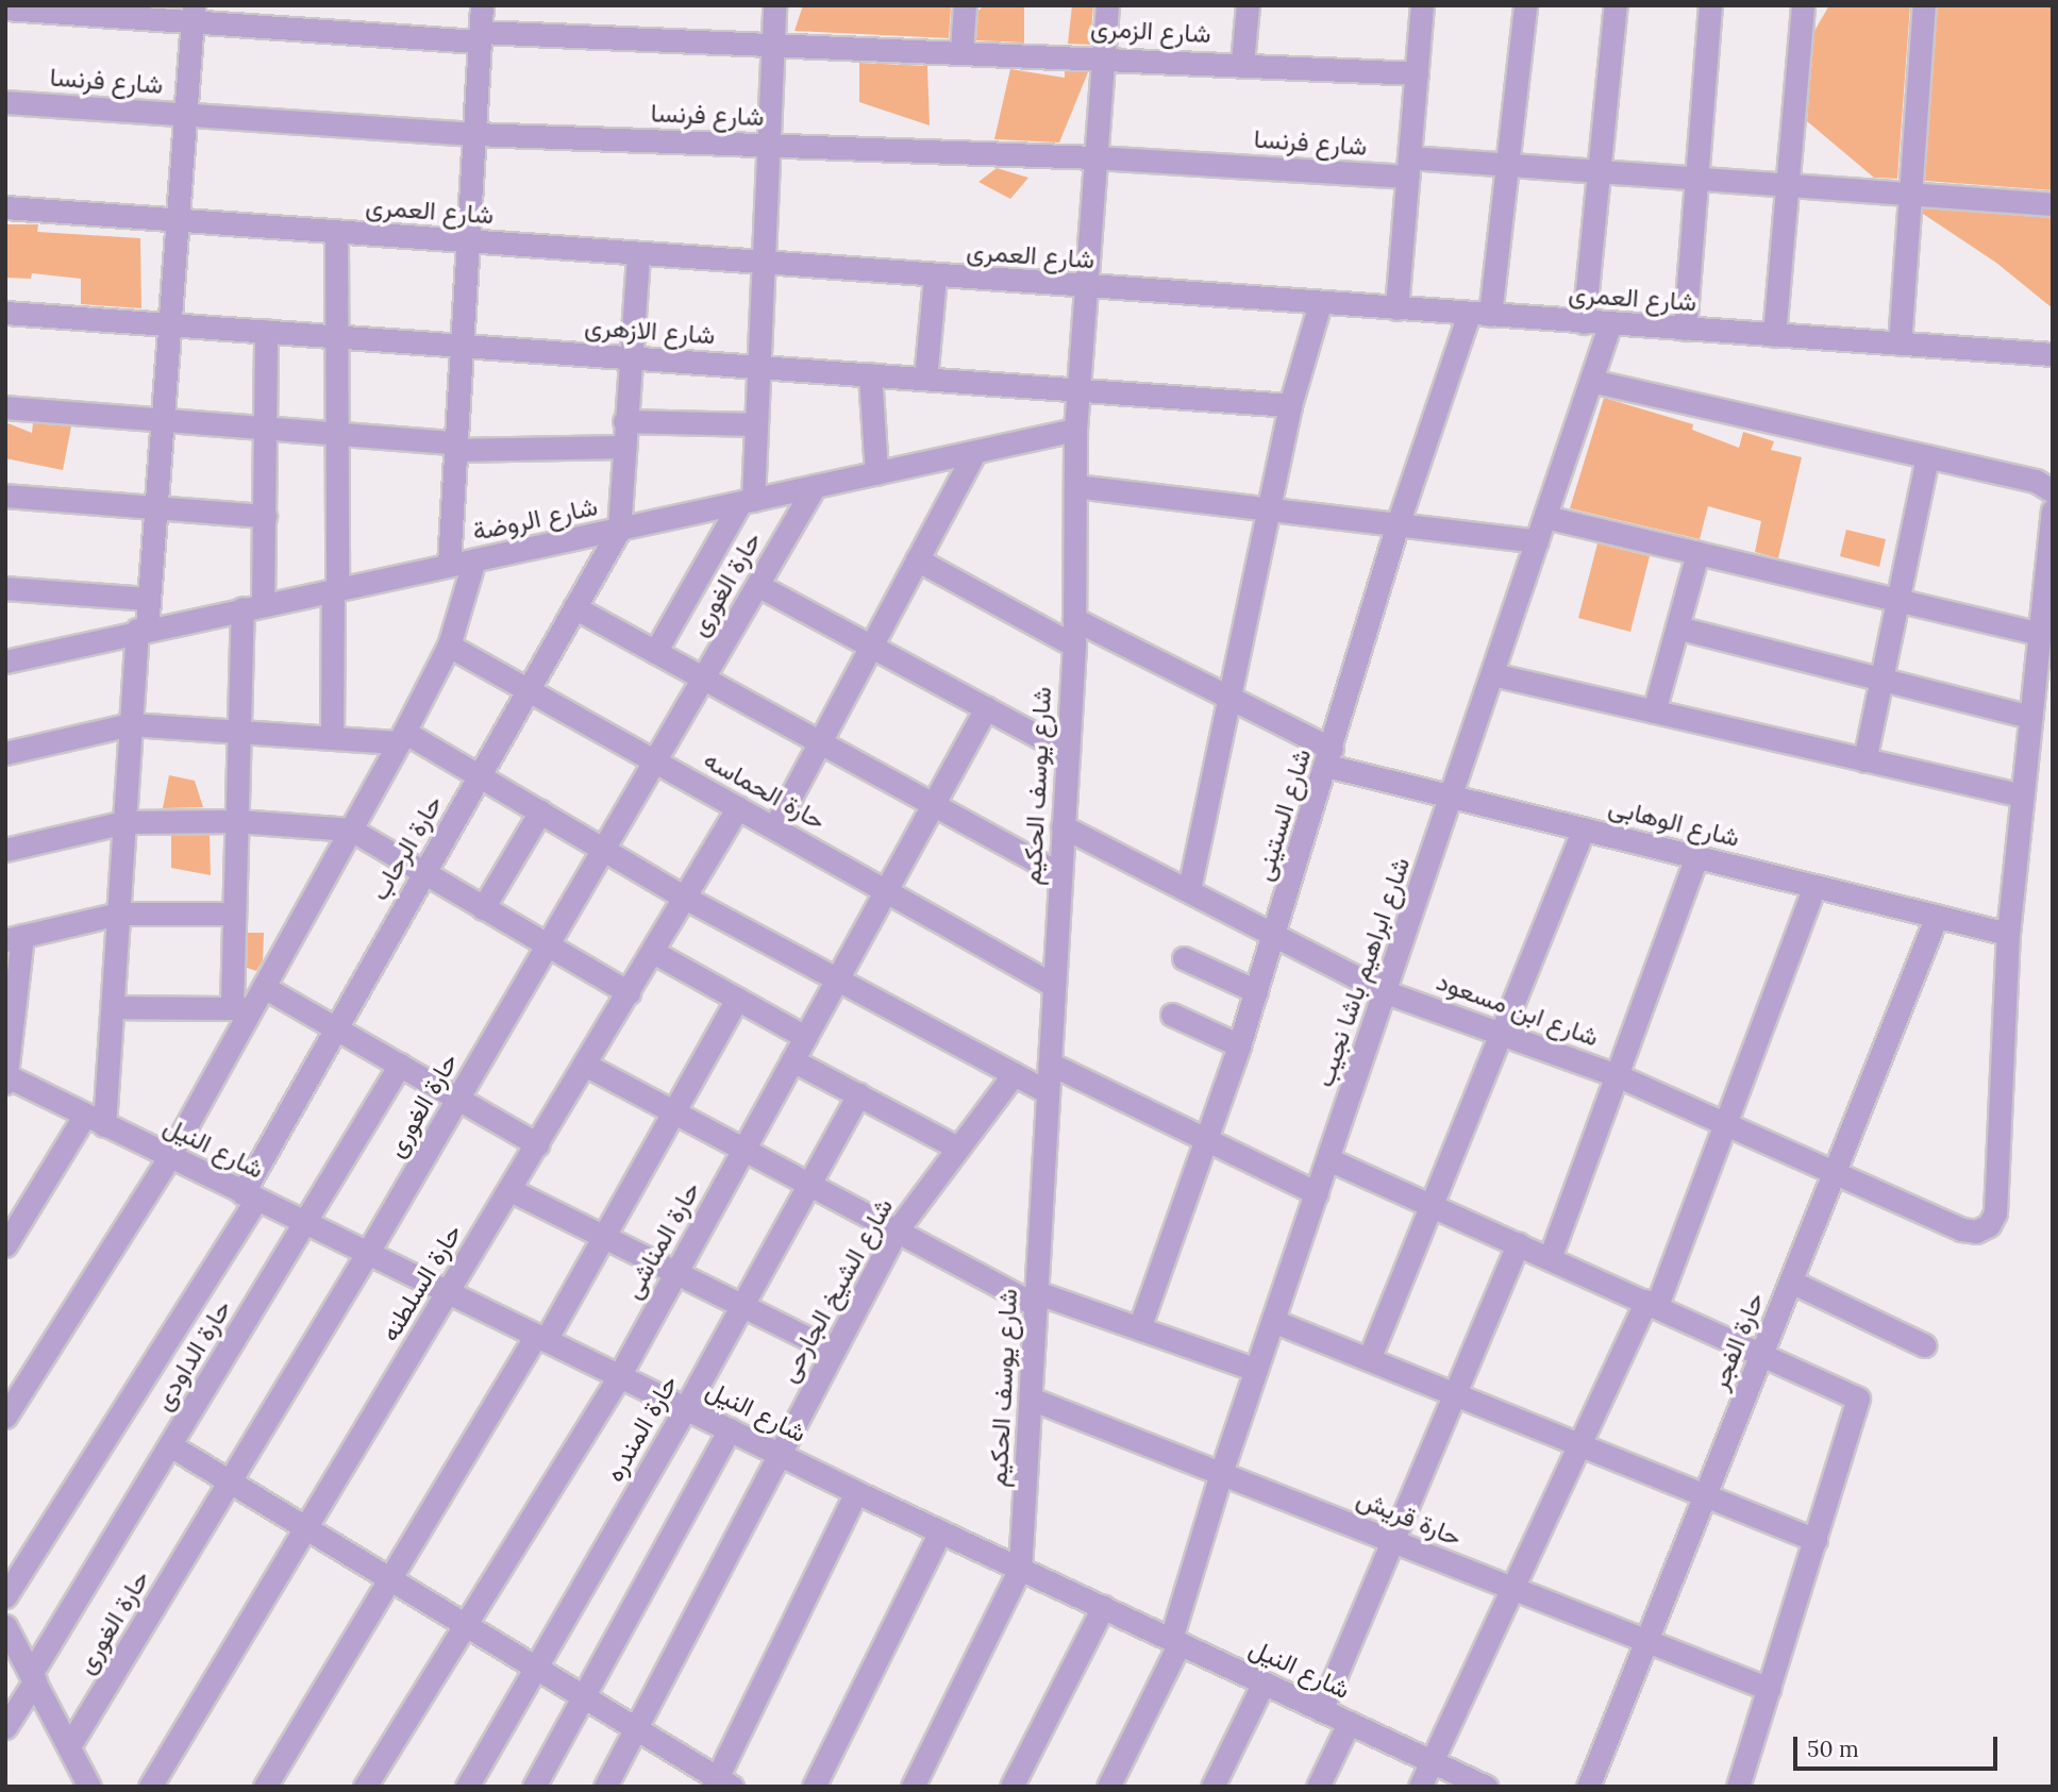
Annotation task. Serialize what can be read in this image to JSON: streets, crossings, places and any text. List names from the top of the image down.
{
  "streets": {
    "street": [
      "شارع الزمرى",
      "شارع فرنسا",
      "شارع العمرى",
      "شارع الازهرى",
      "شارع الروضة",
      "حارة الغورى",
      "شارع يوسف الحكيم",
      "حارة الحماسه",
      "شارع الستينى",
      "شارع الوهابى",
      "حارة الرحاب",
      "شارع ابراهيم باشا نجيب",
      "شارع ابن مسعود",
      "شارع النيل",
      "حارة المناشى",
      "حارة السلطنه",
      "شارع الشيخ الجارحى",
      "حارة الفجر",
      "حارة الداودى",
      "حارة المندره",
      "حارة قريش"
    ]
  },
  "crossings": [
    ["شارع الزمرى", "شارع يوسف الحكيم"],
    ["شارع فرنسا", "شارع يوسف الحكيم"],
    ["شارع فرنسا", "شارع الستينى"],
    ["شارع العمرى", "شارع يوسف الحكيم"],
    ["شارع العمرى", "شارع الستينى"],
    ["شارع العمرى", "شارع ابراهيم باشا نجيب"],
    ["شارع الازهرى", "شارع يوسف الحكيم"],
    ["شارع الروضة", "حارة الغورى"],
    ["شارع الروضة", "شارع يوسف الحكيم"],
    ["شارع الروضة", "حارة الرحاب"],
    ["حارة الغورى", "حارة الحماسه"],
    ["حارة الغورى", "شارع النيل"],
    ["شارع يوسف الحكيم", "حارة الحماسه"],
    ["شارع يوسف الحكيم", "شارع الوهابى"],
    ["شارع يوسف الحكيم", "شارع ابن مسعود"],
    ["شارع يوسف الحكيم", "شارع النيل"],
    ["شارع يوسف الحكيم", "حارة قريش"],
    ["حارة الحماسه", "حارة الرحاب"],
    ["حارة الحماسه", "حارة المناشى"],
    ["حارة الحماسه", "حارة السلطنه"],
    ["شارع الستينى", "شارع الوهابى"],
    ["شارع الستينى", "شارع ابن مسعود"],
    ["شارع الوهابى", "شارع ابراهيم باشا نجيب"],
    ["شارع الوهابى", "شارع ابن مسعود"],
    ["شارع الوهابى", "حارة الفجر"],
    ["حارة الرحاب", "شارع النيل"],
    ["شارع ابراهيم باشا نجيب", "شارع ابن مسعود"],
    ["شارع ابراهيم باشا نجيب", "شارع النيل"],
    ["شارع ابراهيم باشا نجيب", "حارة قريش"],
    ["شارع ابن مسعود", "حارة الفجر"],
    ["شارع النيل", "حارة المناشى"],
    ["شارع النيل", "حارة السلطنه"],
    ["شارع النيل", "شارع الشيخ الجارحى"],
    ["شارع النيل", "حارة الداودى"],
    ["شارع النيل", "حارة المندره"],
    ["حارة الفجر", "حارة قريش"]
  ],
  "scale_bar": "50 m"
}
